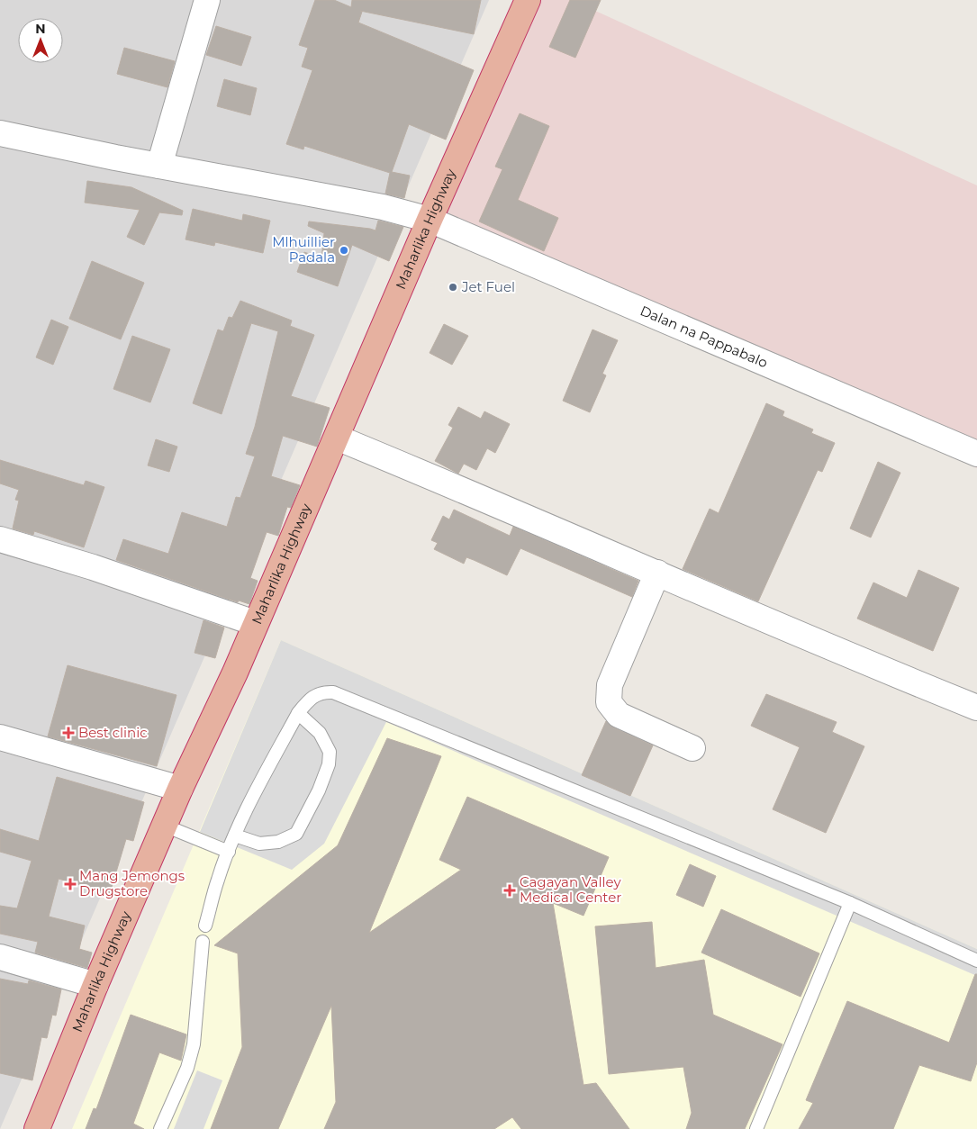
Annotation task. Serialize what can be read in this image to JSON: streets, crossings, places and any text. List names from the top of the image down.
{
  "streets": {
    "highway": ["Maharlika Highway"],
    "street": ["Dalan na Pappabalo"]
  },
  "crossings": [
    ["Maharlika Highway", "Dalan na Pappabalo"]
  ],
  "places": {
    "other": ["Mlhuillier Padala", "Jet Fuel"],
    "health": ["Best clinic", "Mang Jemongs Drugstore", "Cagayan Valley Medical Center"]
  },
  "north": "top"
}
